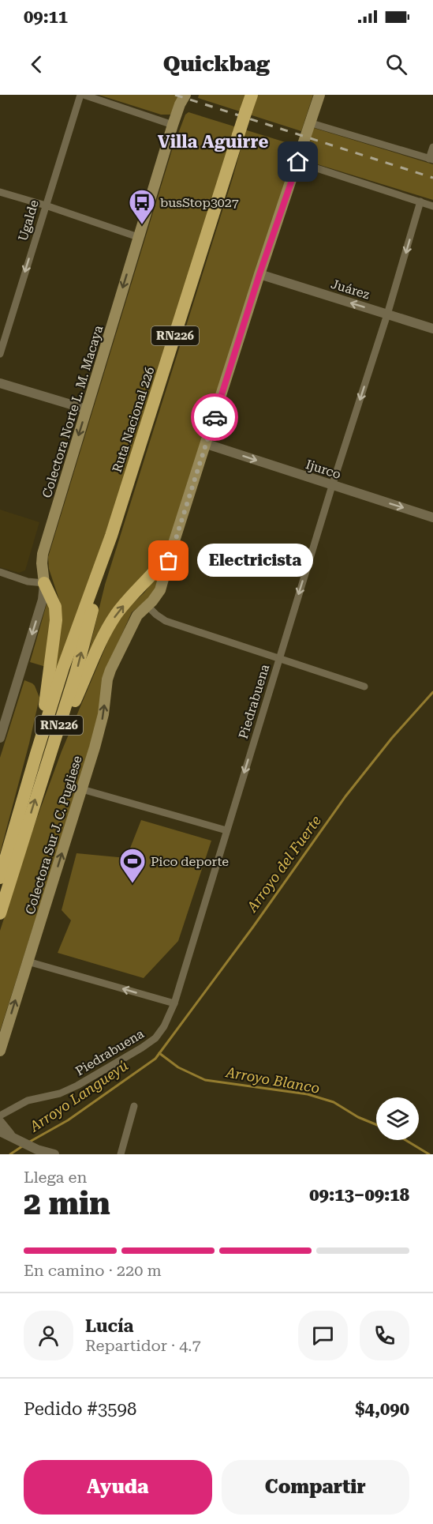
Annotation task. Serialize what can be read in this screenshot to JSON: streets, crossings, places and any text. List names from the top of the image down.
{
  "streets": {
    "highway": ["RN226", "Ruta Nacional 226"],
    "main road": ["Colectora Norte L. M. Macaya", "Colectora Sur J. C. Pugliese"],
    "street": [
      "Ugalde",
      "Juárez",
      "Ijurco",
      "Piedrabuena"
    ]
  },
  "crossings": [
    ["Juárez", "Piedrabuena"],
    ["Juárez", "Colectora Sur J. C. Pugliese"],
    ["Ijurco", "Piedrabuena"],
    ["Ijurco", "Colectora Sur J. C. Pugliese"]
  ],
  "one_way": [
    "Ugalde",
    "Juárez",
    "Colectora Norte L. M. Macaya",
    "Ijurco",
    "Piedrabuena",
    "Colectora Sur J. C. Pugliese"
  ],
  "districts": ["Villa Aguirre"],
  "water": ["Arroyo del Fuerte", "Arroyo Blanco", "Arroyo Langueyú"],
  "places": {
    "bus stop": ["busStop3027"],
    "other": ["Electricista"],
    "sports": ["Pico deporte"]
  },
  "page": {
    "status": "09:11",
    "header": "Quickbag",
    "bubble": "Electricista",
    "heading": ["2 min", "Llega en", "09:13–09:18"],
    "panel": [
      "Lucía",
      "Repartidor · 4.7",
      "Pedido #3598",
      "$4,090"
    ],
    "bar": "En camino · 220 m",
    "buttons": ["Ayuda", "Compartir"]
  }
}
